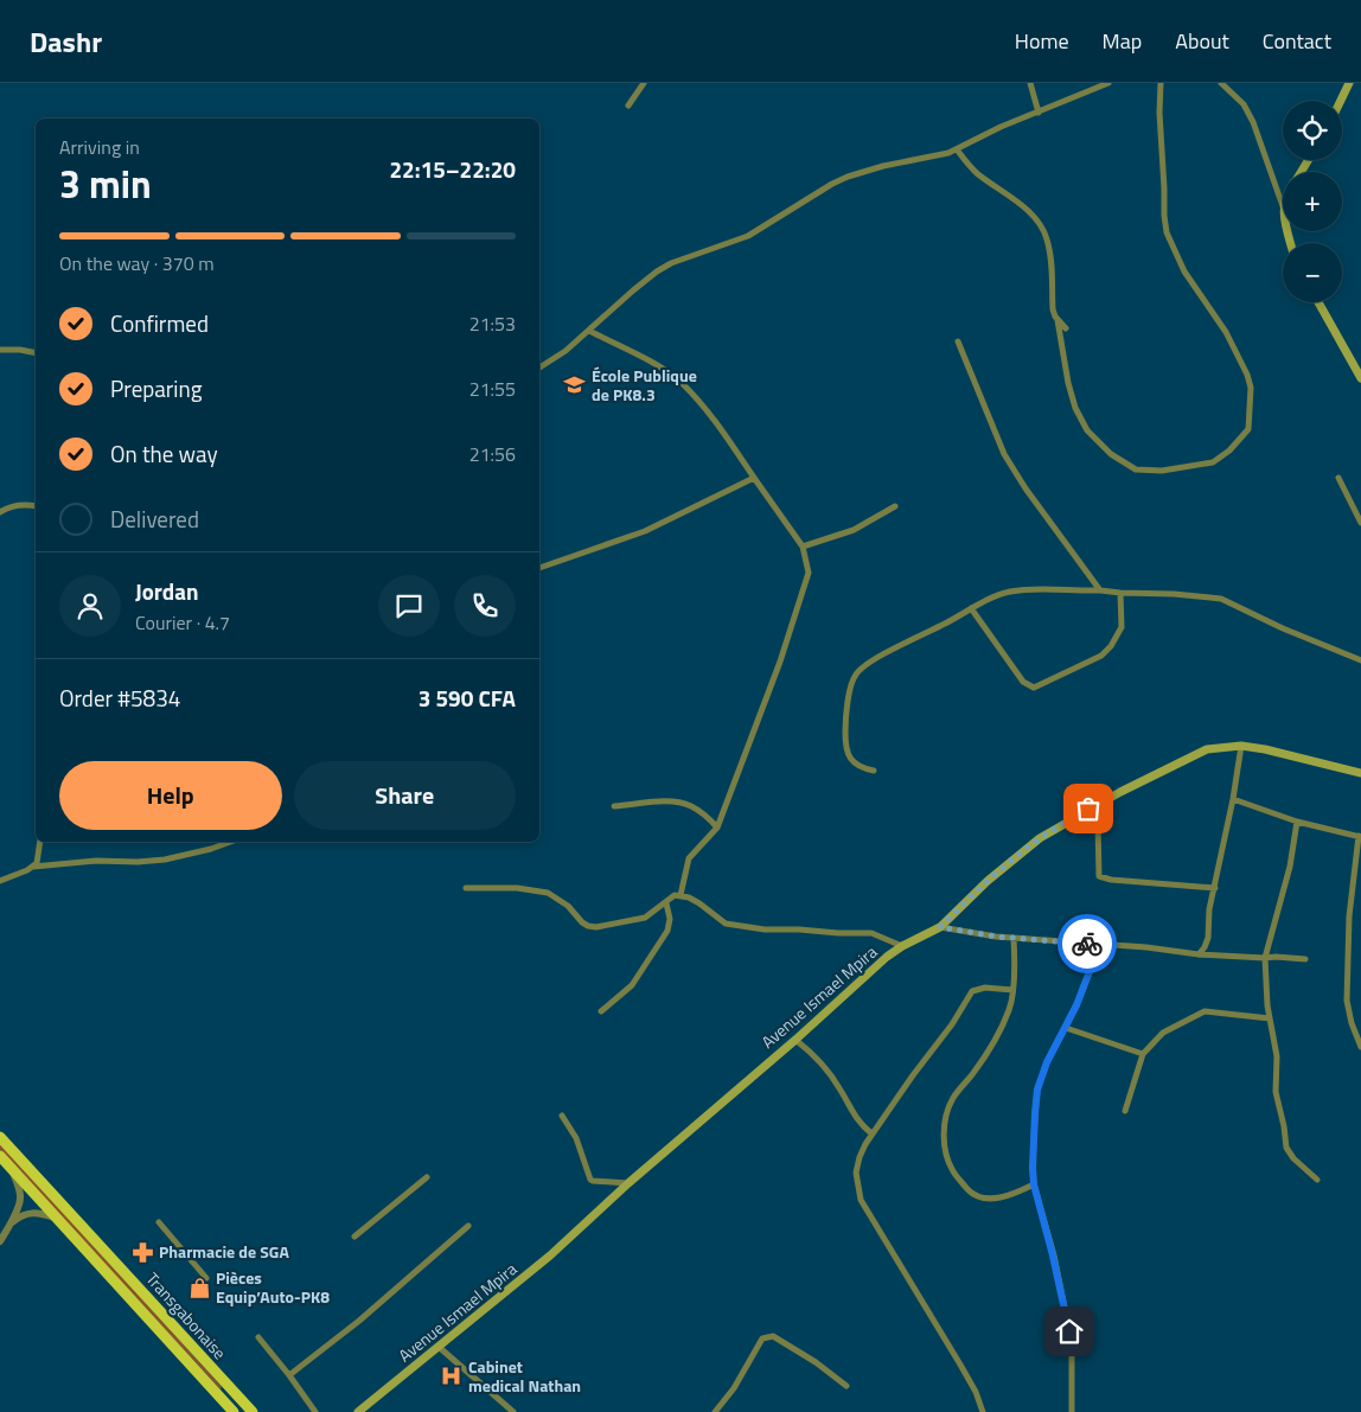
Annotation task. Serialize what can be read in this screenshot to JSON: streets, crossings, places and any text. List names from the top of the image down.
{
  "streets": {
    "highway": ["Transgabonaise"],
    "main road": ["Avenue Ismael Mpira"]
  },
  "places": {
    "school or university": ["École Publique de PK8.3"],
    "pharmacy": ["Pharmacie de SGA"],
    "shop": ["Pièces Equip’Auto-PK8"],
    "hospital": ["Cabinet medical Nathan"]
  },
  "page": {
    "header": "Dashr",
    "nav": [
      "Home",
      "Map",
      "About",
      "Contact"
    ],
    "map_buttons": ["+", "−"],
    "heading": ["3 min", "Arriving in", "22:15–22:20"],
    "panel": [
      "Jordan",
      "Courier · 4.7",
      "Order #5834",
      "3 590 CFA"
    ],
    "bar": "On the way · 370 m",
    "list": [
      ["Confirmed", "21:53"],
      ["Preparing", "21:55"],
      ["On the way", "21:56"],
      "Delivered"
    ],
    "buttons": ["Help", "Share"]
  }
}
